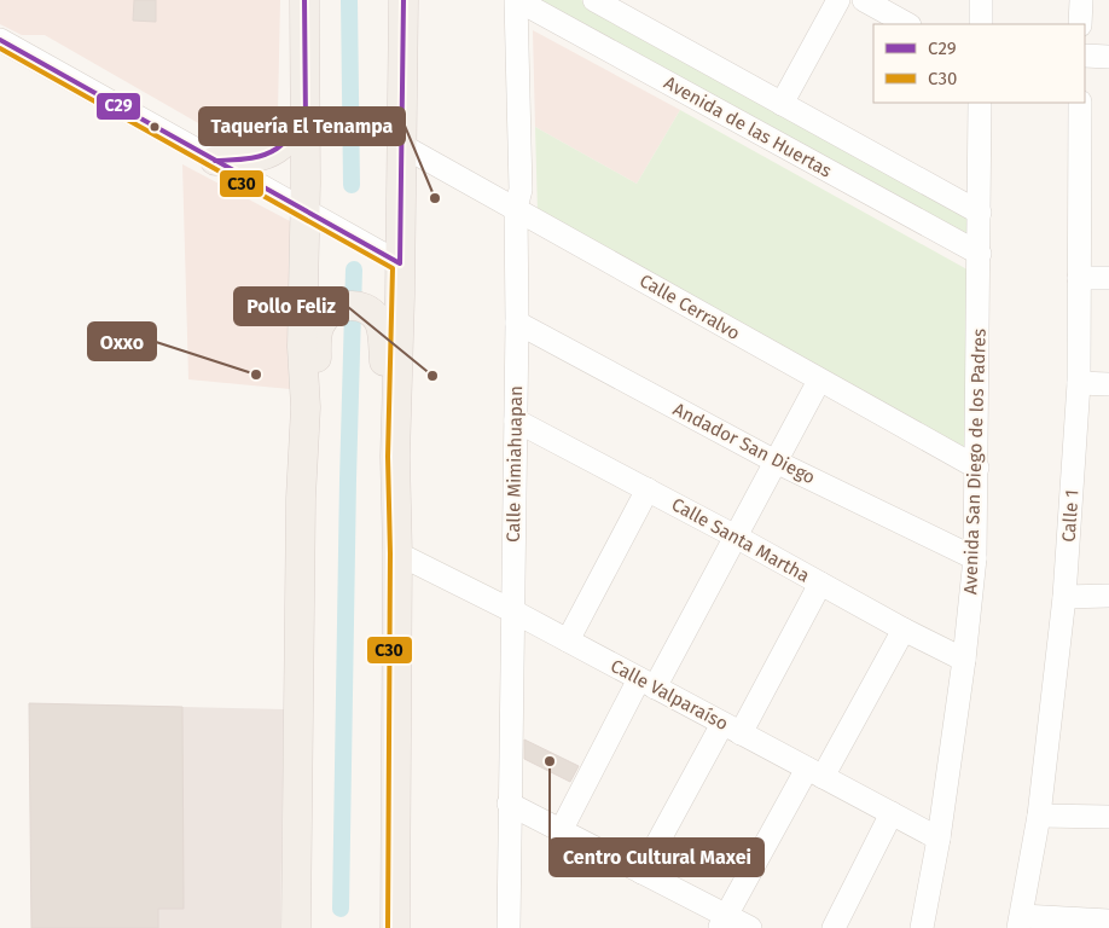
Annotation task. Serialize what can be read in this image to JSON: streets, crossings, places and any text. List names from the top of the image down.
{
  "streets": {
    "street": [
      "Avenida de las Huertas",
      "Calle Cerralvo",
      "Andador San Diego",
      "Avenida San Diego de los Padres",
      "Calle Mimiahuapan",
      "Calle 1",
      "Calle Santa Martha",
      "Calle Valparaíso"
    ]
  },
  "crossings": [
    ["Avenida de las Huertas", "Avenida San Diego de los Padres"],
    ["Avenida de las Huertas", "Calle Mimiahuapan"],
    ["Calle Cerralvo", "Avenida San Diego de los Padres"],
    ["Calle Cerralvo", "Calle Mimiahuapan"],
    ["Andador San Diego", "Avenida San Diego de los Padres"],
    ["Andador San Diego", "Calle Mimiahuapan"],
    ["Avenida San Diego de los Padres", "Calle Santa Martha"],
    ["Avenida San Diego de los Padres", "Calle Valparaíso"],
    ["Calle Mimiahuapan", "Calle Santa Martha"],
    ["Calle Mimiahuapan", "Calle Valparaíso"]
  ],
  "places": [
    "Taquería El Tenampa",
    "Oxxo",
    "Pollo Feliz",
    "Centro Cultural Maxei"
  ],
  "lines": ["transit line C29", "transit line C30"],
  "legend": ["C29", "C30"]
}
